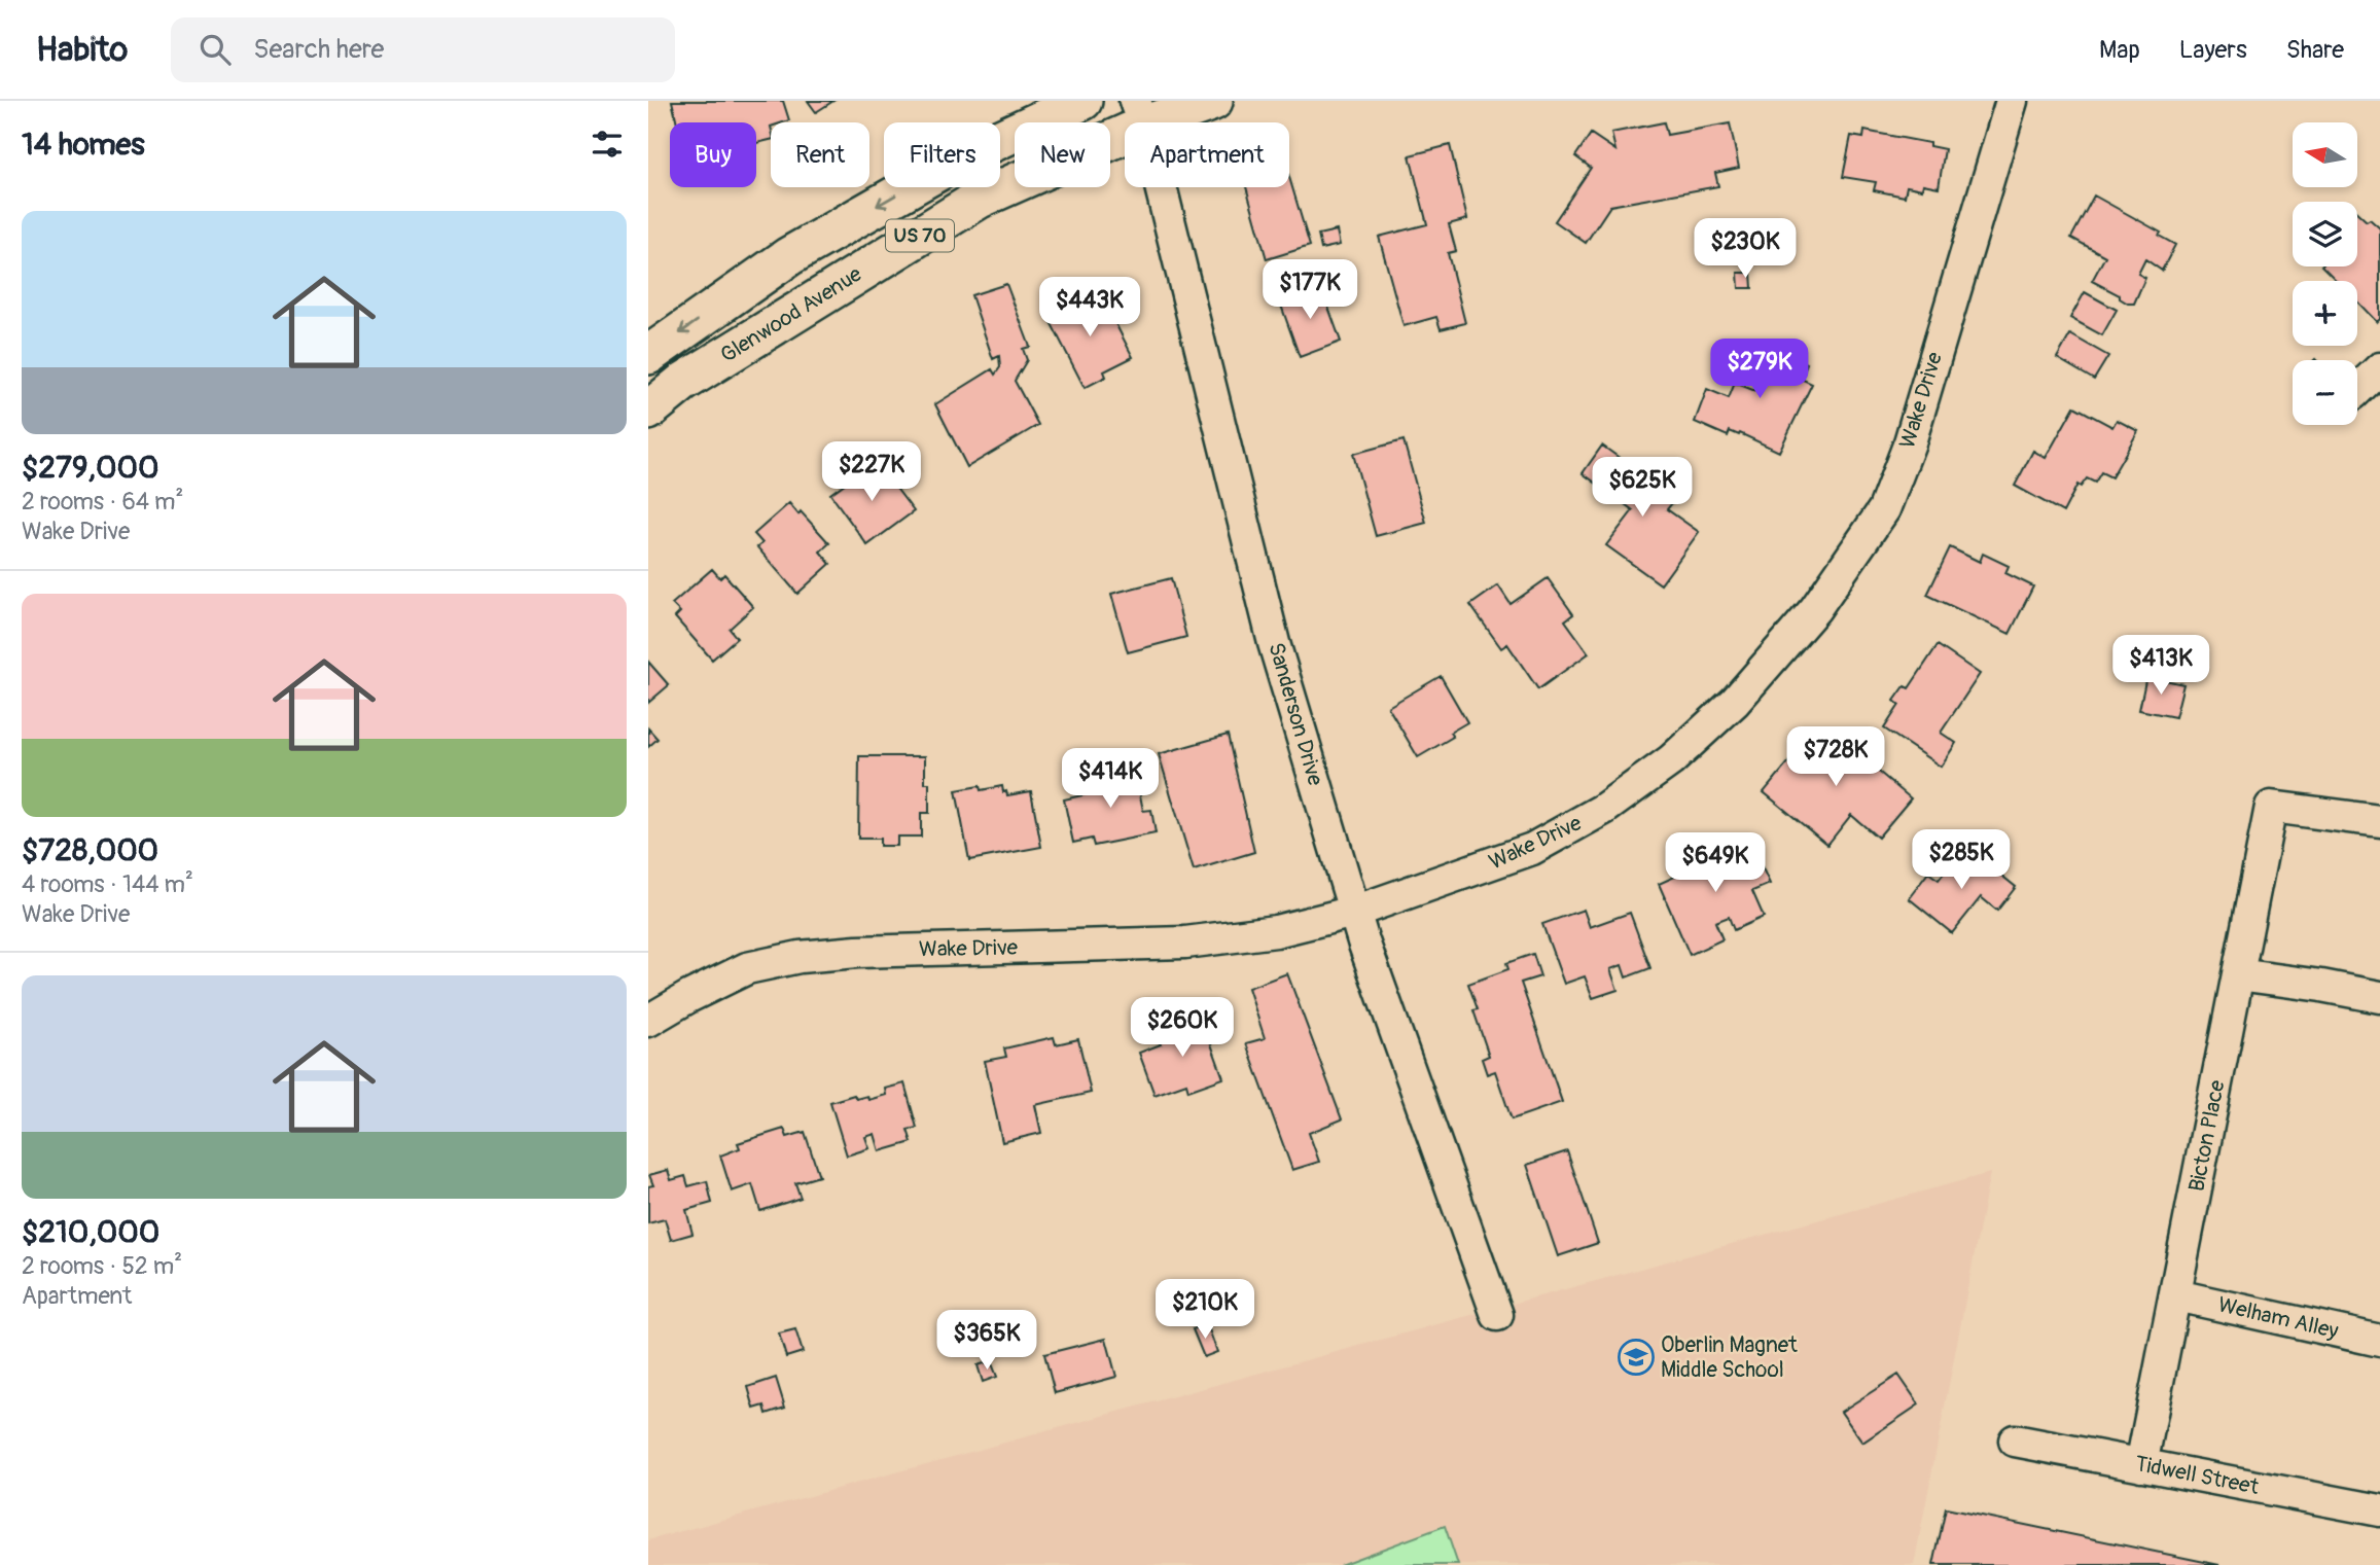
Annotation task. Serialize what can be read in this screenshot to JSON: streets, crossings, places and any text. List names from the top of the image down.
{
  "streets": {
    "main road": ["US 70", "Glenwood Avenue"],
    "street": [
      "Wake Drive",
      "Sanderson Drive",
      "Bicton Place",
      "Welham Alley",
      "Tidwell Street"
    ]
  },
  "crossings": [
    ["Glenwood Avenue", "Sanderson Drive"],
    ["Wake Drive", "Sanderson Drive"],
    ["Bicton Place", "Welham Alley"],
    ["Bicton Place", "Tidwell Street"]
  ],
  "places": {
    "school or university": ["Oberlin Magnet Middle School"]
  },
  "north": "left",
  "page": {
    "header": "Habito",
    "search": "Search here",
    "nav": ["Map", "Layers", "Share"],
    "heading": "14 homes",
    "map_buttons": ["+", "−"],
    "chip": [
      "Buy",
      "Rent",
      "Filters",
      "New",
      "Apartment"
    ],
    "list": [
      {
        "name": "$279,000",
        "note": "2 rooms · 64 m² · Wake Drive"
      },
      {
        "name": "$728,000",
        "note": "4 rooms · 144 m² · Wake Drive"
      },
      {
        "name": "$210,000",
        "note": "2 rooms · 52 m² · Apartment"
      }
    ],
    "price": [
      "$230K",
      "$177K",
      "$443K",
      "$279K",
      "$227K",
      "$625K",
      "$413K",
      "$728K",
      "$414K",
      "$285K",
      "$649K",
      "$260K",
      "$210K",
      "$365K"
    ]
  }
}
